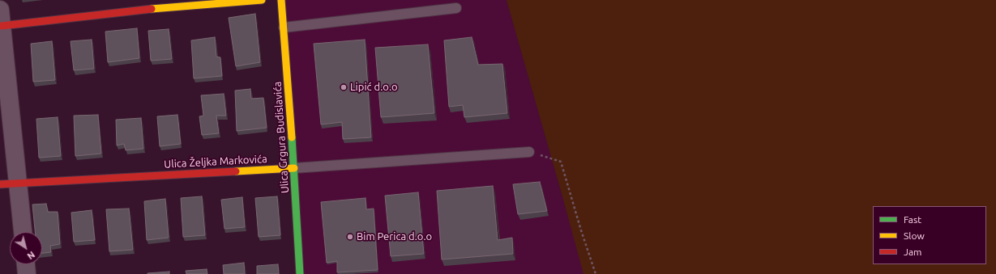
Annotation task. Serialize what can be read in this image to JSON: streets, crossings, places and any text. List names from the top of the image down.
{
  "streets": {
    "street": ["Ulica Grgura Budislavića", "Ulica Željka Markovića"]
  },
  "crossings": [
    ["Ulica Grgura Budislavića", "Ulica Željka Markovića"]
  ],
  "places": ["Lipić d.o.o", "Bim Perica d.o.o"],
  "legend": ["Fast", "Slow", "Jam"],
  "north": "bottom right"
}
